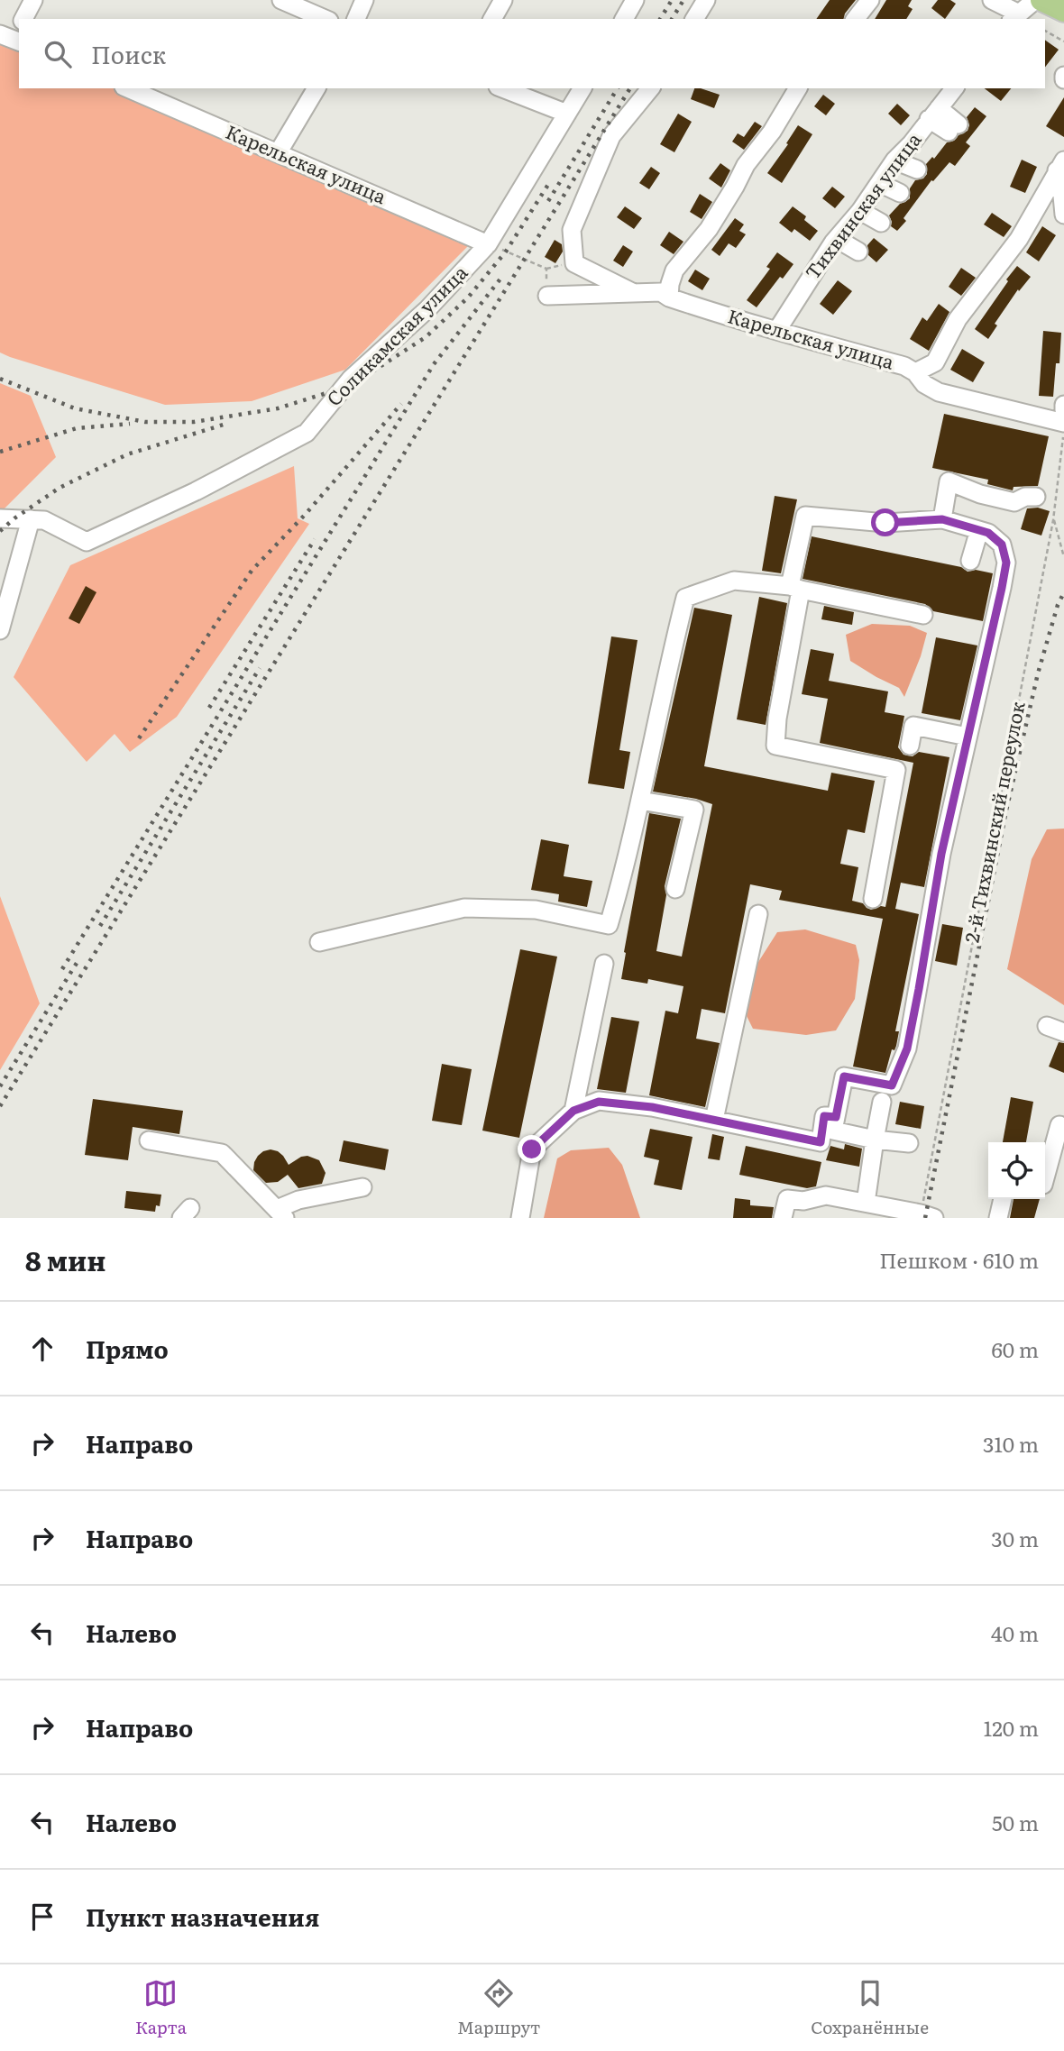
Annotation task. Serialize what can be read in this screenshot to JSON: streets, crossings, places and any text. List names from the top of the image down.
{
  "streets": {
    "street": ["Карельская улица", "Тихвинская улица", "Соликамская улица"],
    "path": ["2-й Тихвинский переулок"]
  },
  "crossings": [
    ["Карельская улица", "Тихвинская улица"],
    ["Карельская улица", "Соликамская улица"]
  ],
  "page": {
    "search": "Поиск",
    "heading": ["8 мин", "Пешком · 610 m"],
    "list": [
      ["Прямо", "60 m"],
      ["Направо", "310 m"],
      ["Направо", "30 m"],
      ["Налево", "40 m"],
      ["Направо", "120 m"],
      ["Налево", "50 m"],
      "Пункт назначения"
    ],
    "nav": ["Карта", "Маршрут", "Сохранённые"]
  }
}
